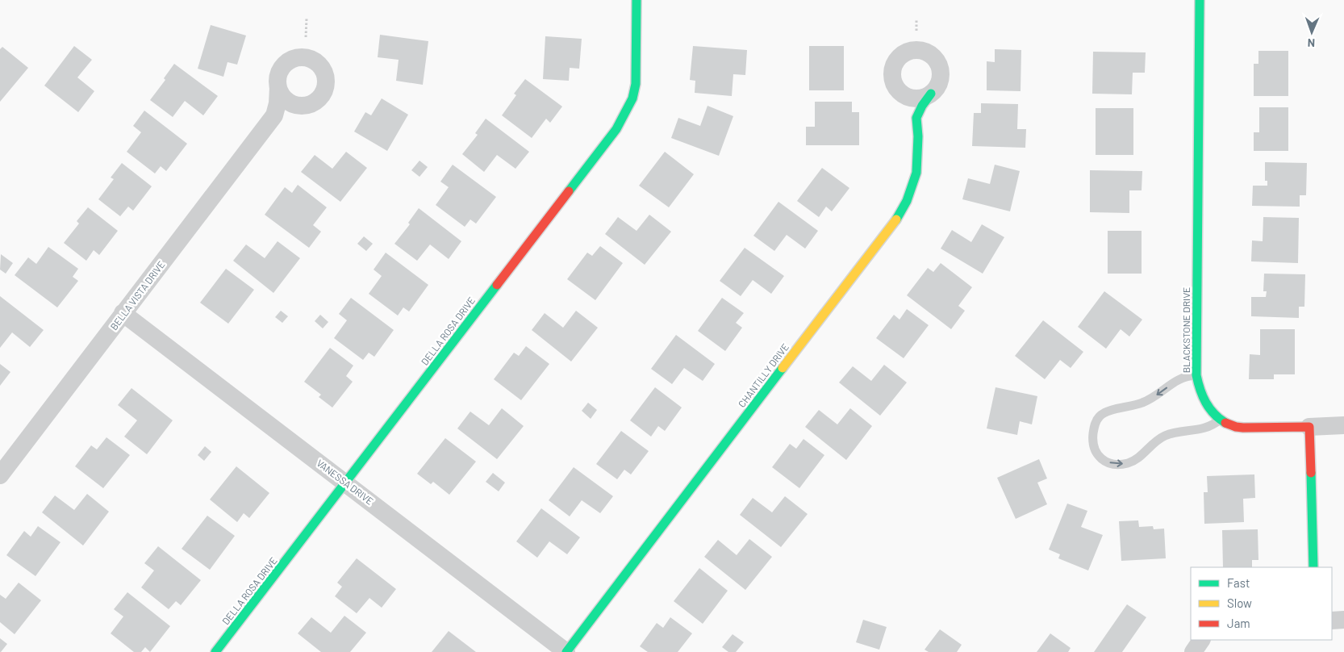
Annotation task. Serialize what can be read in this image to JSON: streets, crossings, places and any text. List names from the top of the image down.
{
  "streets": {
    "street": [
      "BELLA VISTA DRIVE",
      "BLACKSTONE DRIVE",
      "DELLA ROSA DRIVE",
      "CHANTILLY DRIVE",
      "VANESSA DRIVE"
    ]
  },
  "crossings": [
    ["BELLA VISTA DRIVE", "VANESSA DRIVE"],
    ["DELLA ROSA DRIVE", "VANESSA DRIVE"],
    ["CHANTILLY DRIVE", "VANESSA DRIVE"]
  ],
  "legend": ["Fast", "Slow", "Jam"],
  "north": "bottom"
}
